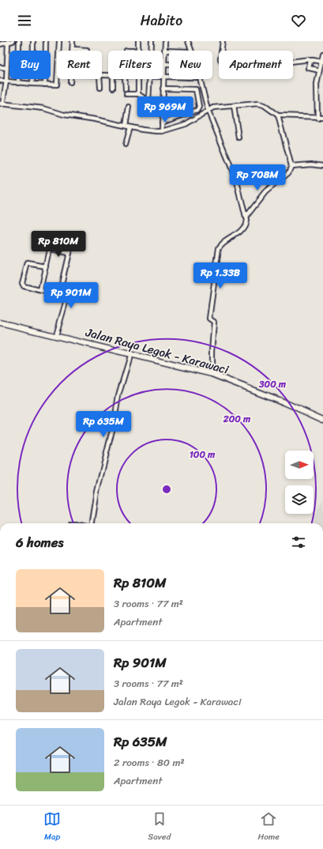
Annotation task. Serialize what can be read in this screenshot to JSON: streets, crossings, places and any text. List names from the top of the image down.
{
  "streets": {
    "main road": ["Jalan Raya Legok - Karawaci"]
  },
  "north": "right",
  "page": {
    "header": "Habito",
    "chip": [
      "Buy",
      "Rent",
      "Filters",
      "New",
      "Apartment"
    ],
    "price": [
      "Rp 969M",
      "Rp 708M",
      "Rp 810M",
      "Rp 1.33B",
      "Rp 901M",
      "Rp 635M"
    ],
    "heading": "6 homes",
    "list": [
      {
        "name": "Rp 810M",
        "note": "3 rooms · 77 m² · Apartment"
      },
      {
        "name": "Rp 901M",
        "note": "3 rooms · 77 m² · Jalan Raya Legok - Karawaci"
      },
      {
        "name": "Rp 635M",
        "note": "2 rooms · 80 m² · Apartment"
      }
    ],
    "tabs": ["Map", "Saved", "Home"]
  },
  "rings": ["300 m", "200 m", "100 m"]
}
